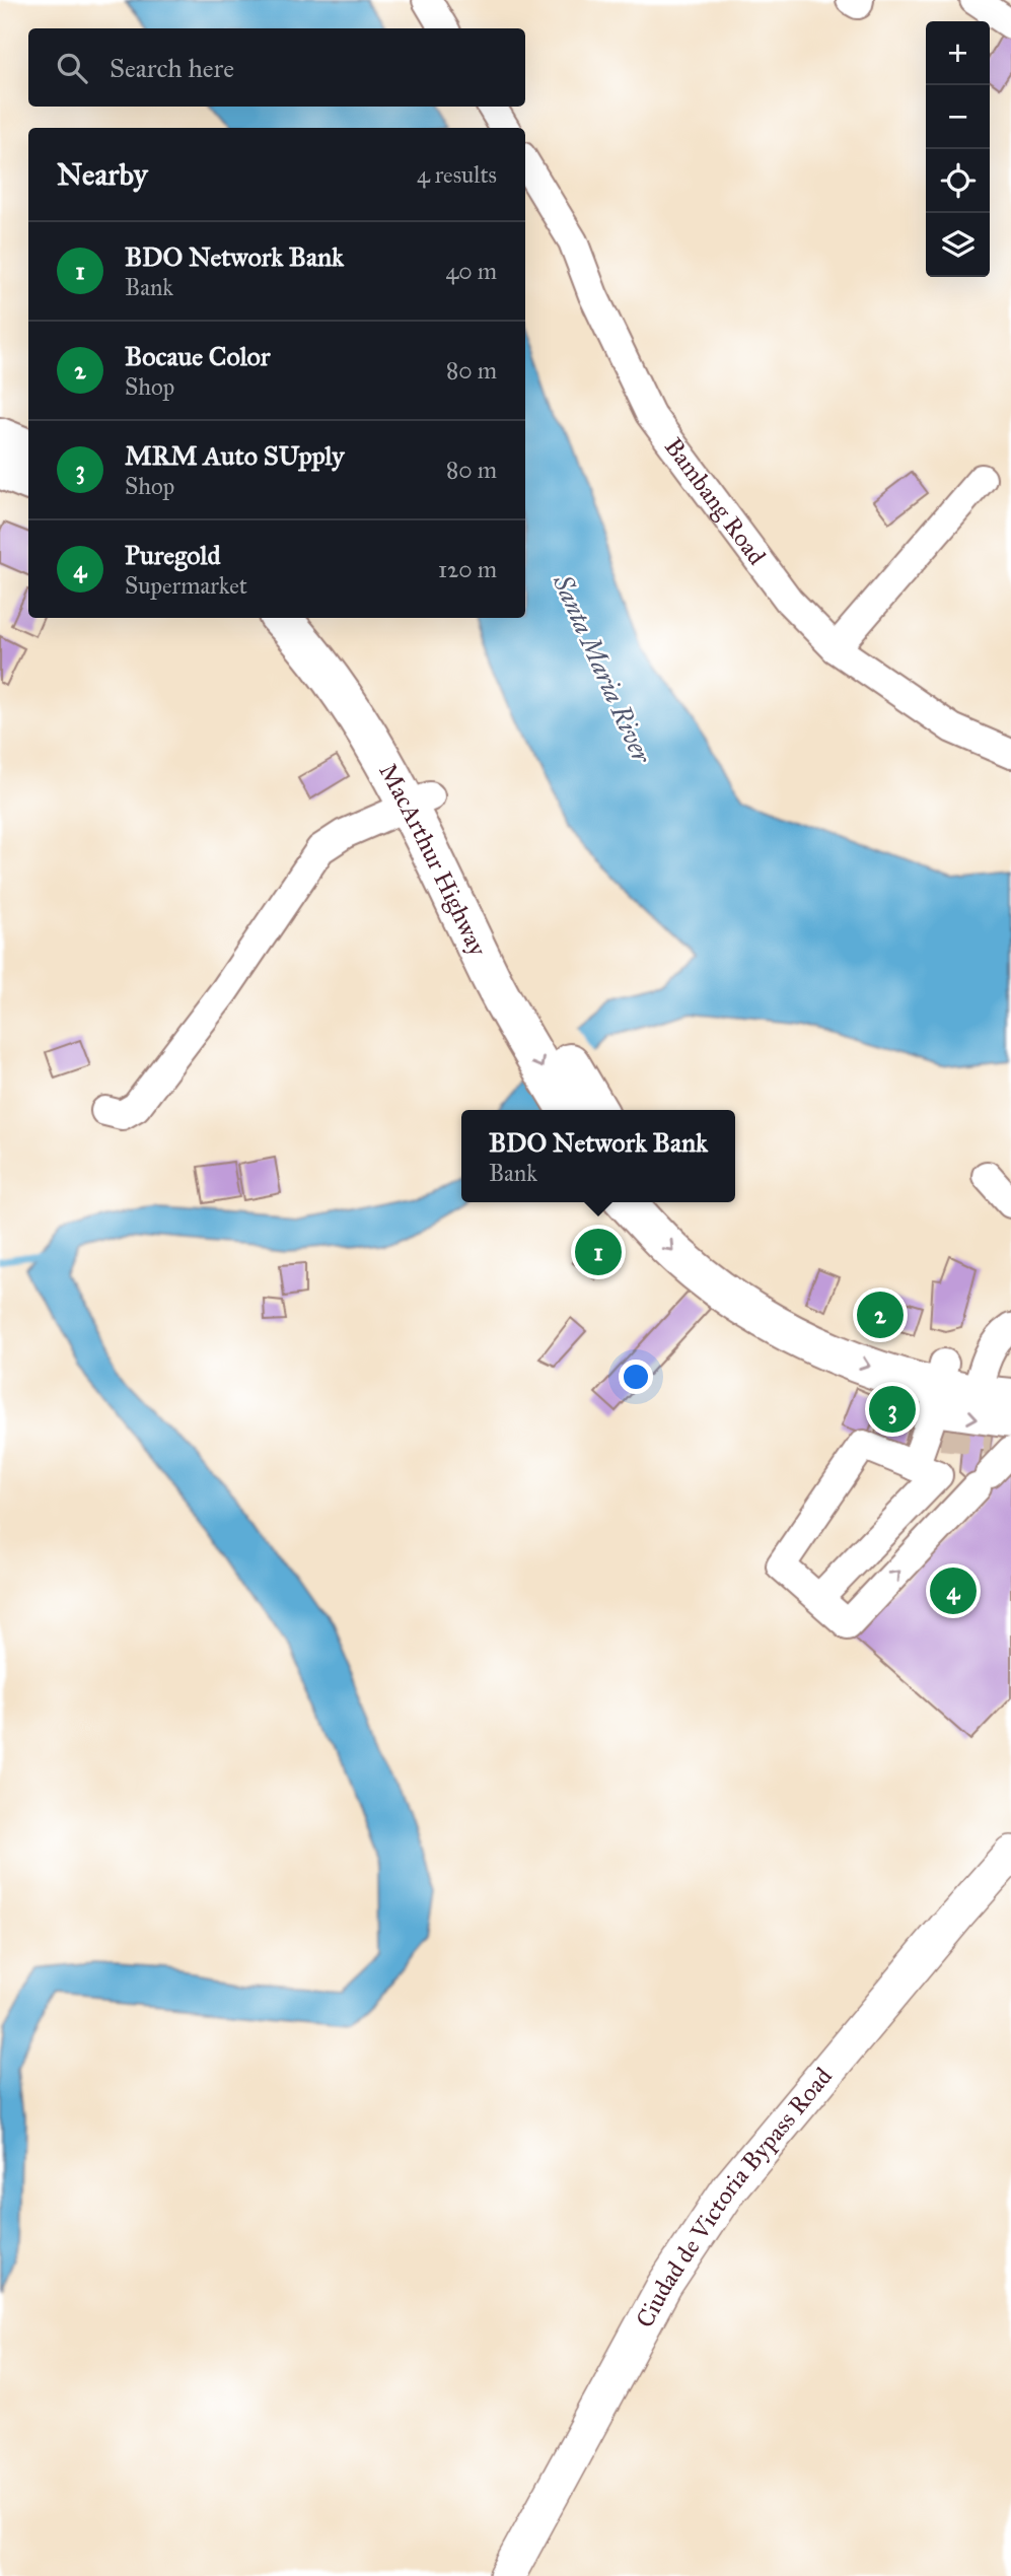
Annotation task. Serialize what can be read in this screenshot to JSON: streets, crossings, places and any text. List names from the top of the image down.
{
  "streets": {
    "highway": ["MacArthur Highway"],
    "main road": ["Ciudad de Victoria Bypass Road"],
    "street": ["Bambang Road"]
  },
  "water": ["Santa Maria River"],
  "page": {
    "map_buttons": ["+", "−"],
    "search": "Search here",
    "heading": ["Nearby", "4 results"],
    "list": [
      {
        "mark": "1",
        "name": "BDO Network Bank",
        "note": "Bank",
        "value": "40 m"
      },
      {
        "mark": "2",
        "name": "Bocaue Color",
        "note": "Shop",
        "value": "80 m"
      },
      {
        "mark": "3",
        "name": "MRM Auto SUpply",
        "note": "Shop",
        "value": "80 m"
      },
      {
        "mark": "4",
        "name": "Puregold",
        "note": "Supermarket",
        "value": "120 m"
      }
    ],
    "popup": ["BDO Network Bank", "Bank"],
    "pins": [
      "1",
      "2",
      "3",
      "4"
    ]
  }
}
